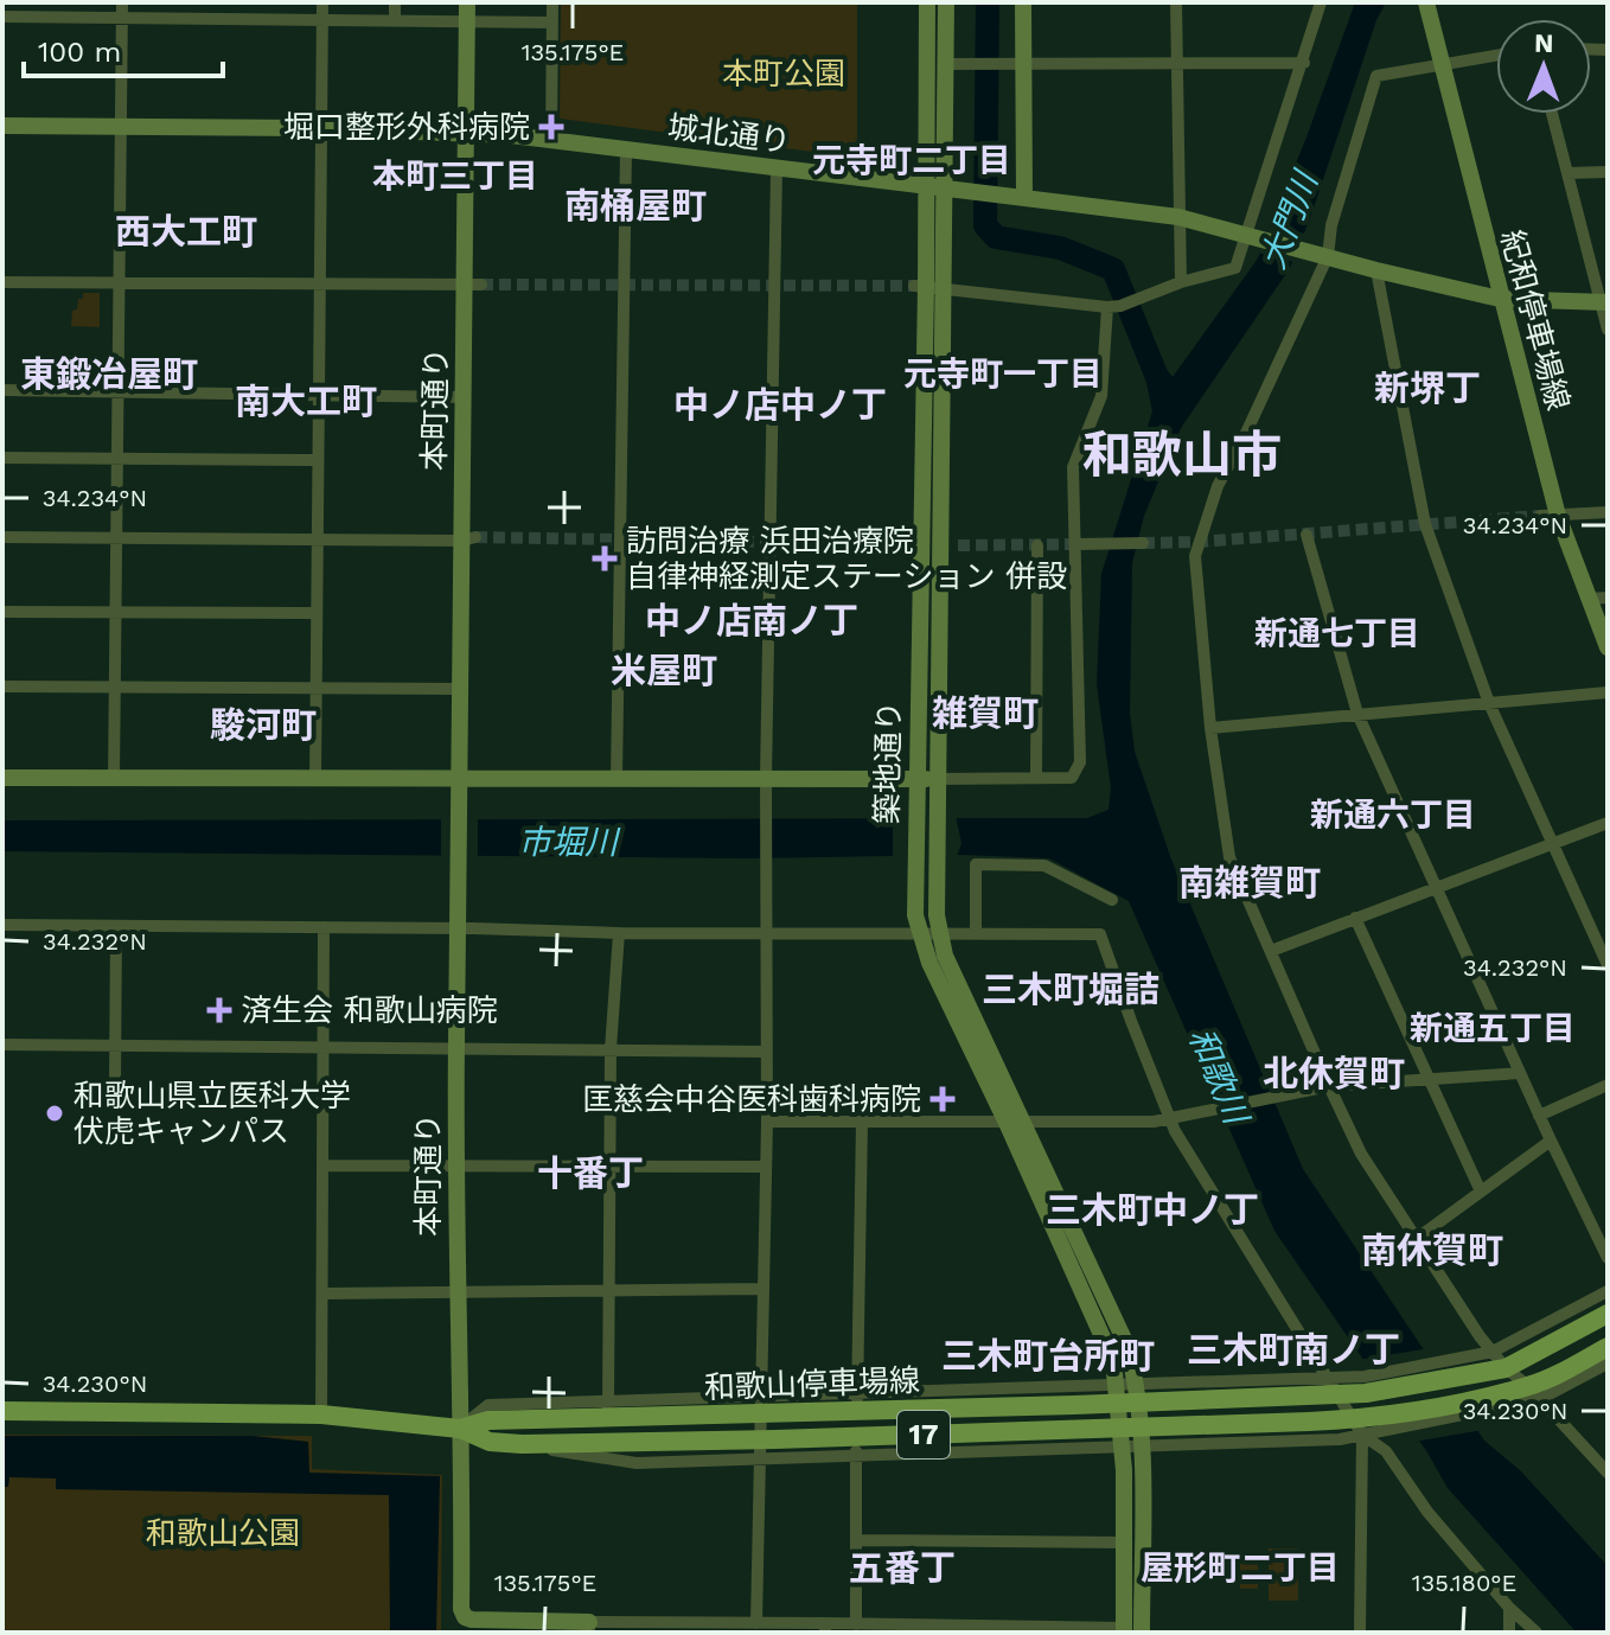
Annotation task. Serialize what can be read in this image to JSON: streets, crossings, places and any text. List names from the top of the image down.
{
  "streets": {
    "main road": ["和歌山停車場線", "17"],
    "street": [
      "城北通り",
      "紀和停車場線",
      "本町通り",
      "築地通り"
    ]
  },
  "crossings": [
    ["城北通り", "紀和停車場線"],
    ["城北通り", "本町通り"],
    ["城北通り", "築地通り"],
    ["本町通り", "和歌山停車場線"],
    ["築地通り", "和歌山停車場線"]
  ],
  "districts": [
    "元寺町二丁目",
    "本町三丁目",
    "南桶屋町",
    "西大工町",
    "元寺町一丁目",
    "東鍛冶屋町",
    "新堺丁",
    "南大工町",
    "中ノ店中ノ丁",
    "和歌山市",
    "中ノ店南ノ丁",
    "新通七丁目",
    "米屋町",
    "雑賀町",
    "駿河町",
    "新通六丁目",
    "南雑賀町",
    "三木町堀詰",
    "新通五丁目",
    "北休賀町",
    "十番丁",
    "三木町中ノ丁",
    "南休賀町",
    "三木町南ノ丁",
    "三木町台所町",
    "屋形町二丁目",
    "五番丁"
  ],
  "water": ["大門川", "市堀川", "和歌川"],
  "parks": ["本町公園", "和歌山公園"],
  "places": {
    "health": [
      "堀口整形外科病院",
      "訪問治療 浜田治療院 自律神経測定ステーション 併設",
      "済生会 和歌山病院",
      "匡慈会中谷医科歯科病院"
    ],
    "other": ["和歌山県立医科大学 伏虎キャンパス"]
  },
  "scale_bar": "100 m",
  "north": "top",
  "coordinates": [
    "135.175°E",
    "34.234°N",
    "34.232°N",
    "34.230°N",
    "135.180°E"
  ]
}
